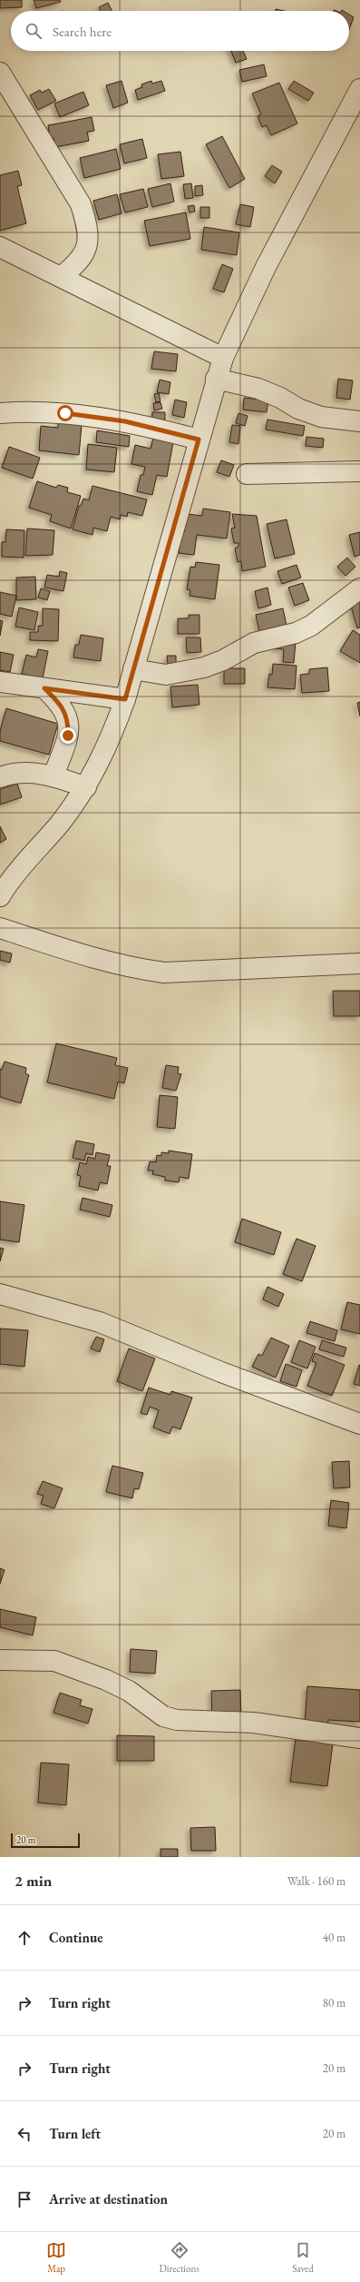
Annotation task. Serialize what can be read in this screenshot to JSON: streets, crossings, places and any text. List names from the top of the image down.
{
  "scale_bar": "20 m",
  "page": {
    "search": "Search here",
    "scale": "20 m",
    "heading": ["2 min", "Walk · 160 m"],
    "list": [
      ["Continue", "40 m"],
      ["Turn right", "80 m"],
      ["Turn right", "20 m"],
      ["Turn left", "20 m"],
      "Arrive at destination"
    ],
    "nav": ["Map", "Directions", "Saved"]
  }
}
